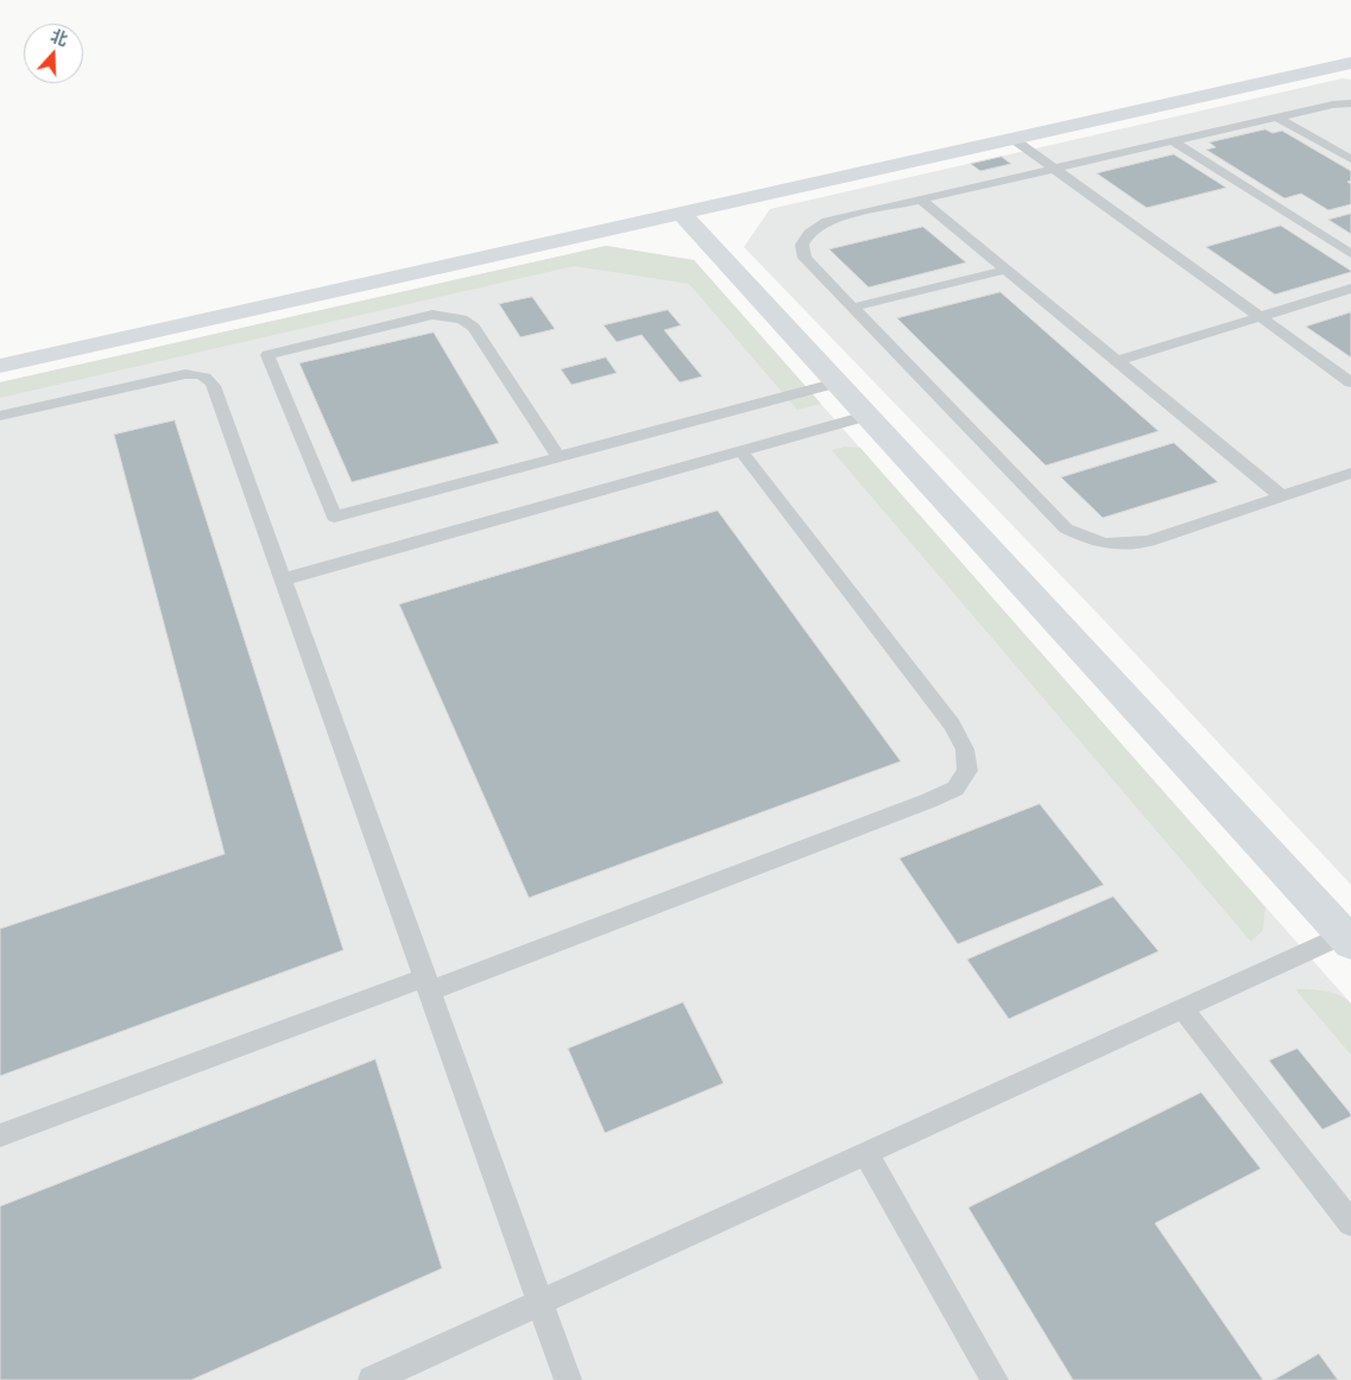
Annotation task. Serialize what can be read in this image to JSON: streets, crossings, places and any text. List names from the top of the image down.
{
  "north": "top"
}
